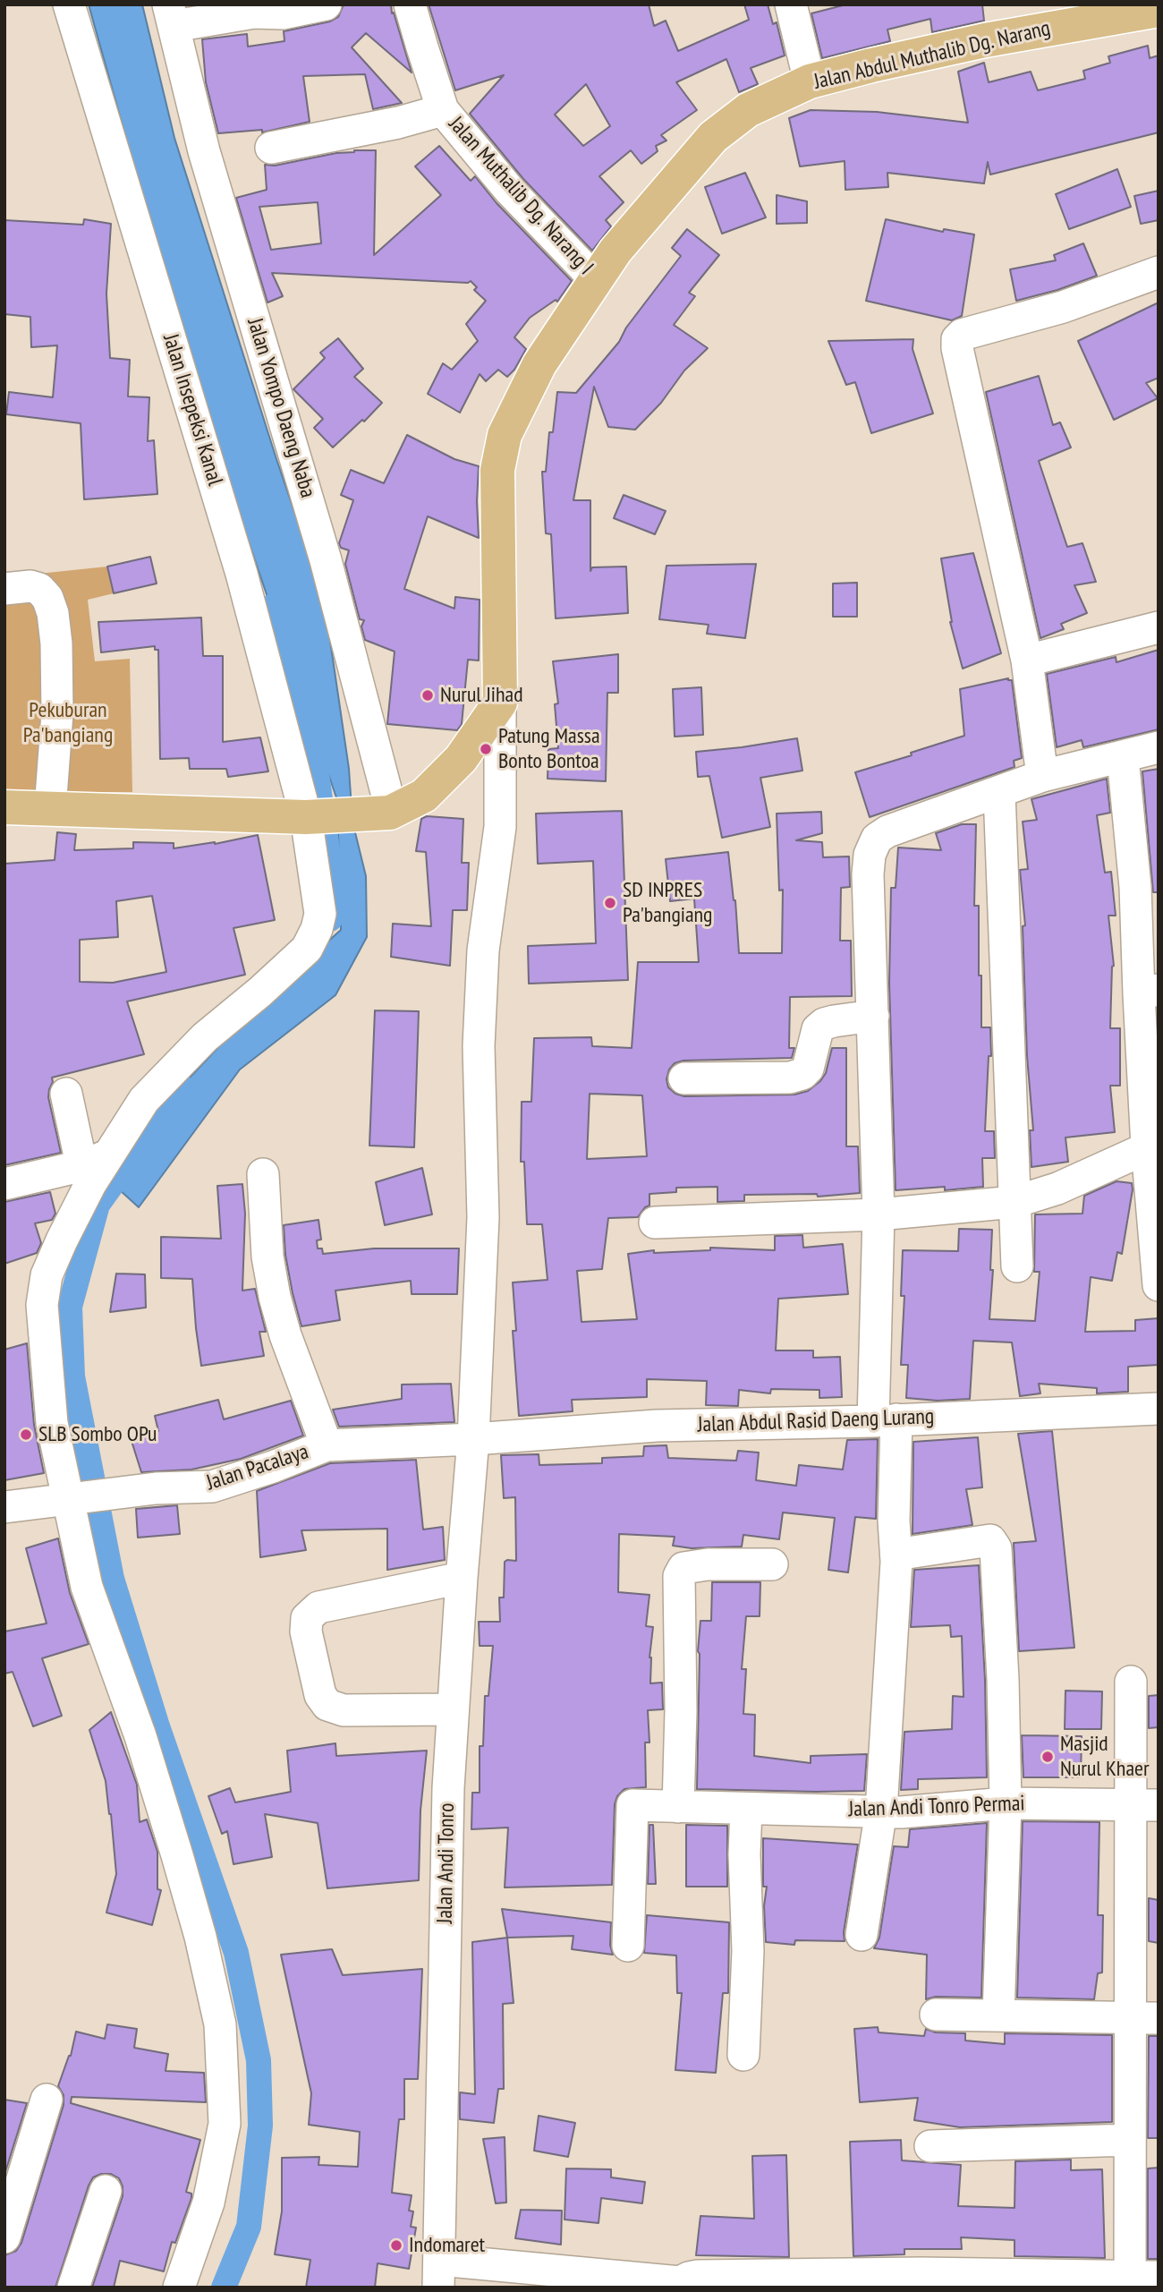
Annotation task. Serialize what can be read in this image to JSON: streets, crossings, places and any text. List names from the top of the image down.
{
  "streets": {
    "main road": ["Jalan Abdul Muthalib Dg. Narang"],
    "street": [
      "Jalan Muthalib Dg. Narang I",
      "Jalan Yompo Daeng Naba",
      "Jalan Insepeksi Kanal",
      "Jalan Abdul Rasid Daeng Lurang",
      "Jalan Pacalaya",
      "Jalan Andi Tonro Permai",
      "Jalan Andi Tonro"
    ]
  },
  "crossings": [
    ["Jalan Abdul Muthalib Dg. Narang", "Jalan Muthalib Dg. Narang I"],
    ["Jalan Abdul Muthalib Dg. Narang", "Jalan Andi Tonro"],
    ["Jalan Insepeksi Kanal", "Jalan Pacalaya"],
    ["Jalan Abdul Rasid Daeng Lurang", "Jalan Pacalaya"],
    ["Jalan Abdul Rasid Daeng Lurang", "Jalan Andi Tonro"],
    ["Jalan Pacalaya", "Jalan Andi Tonro"]
  ],
  "parks": ["Pekuburan Pa'bangiang"],
  "places": [
    "Nurul Jihad",
    "Patung Massa Bonto Bontoa",
    "SD INPRES Pa'bangiang",
    "SLB Sombo OPu",
    "Masjid Nurul Khaer",
    "Indomaret"
  ]
}
